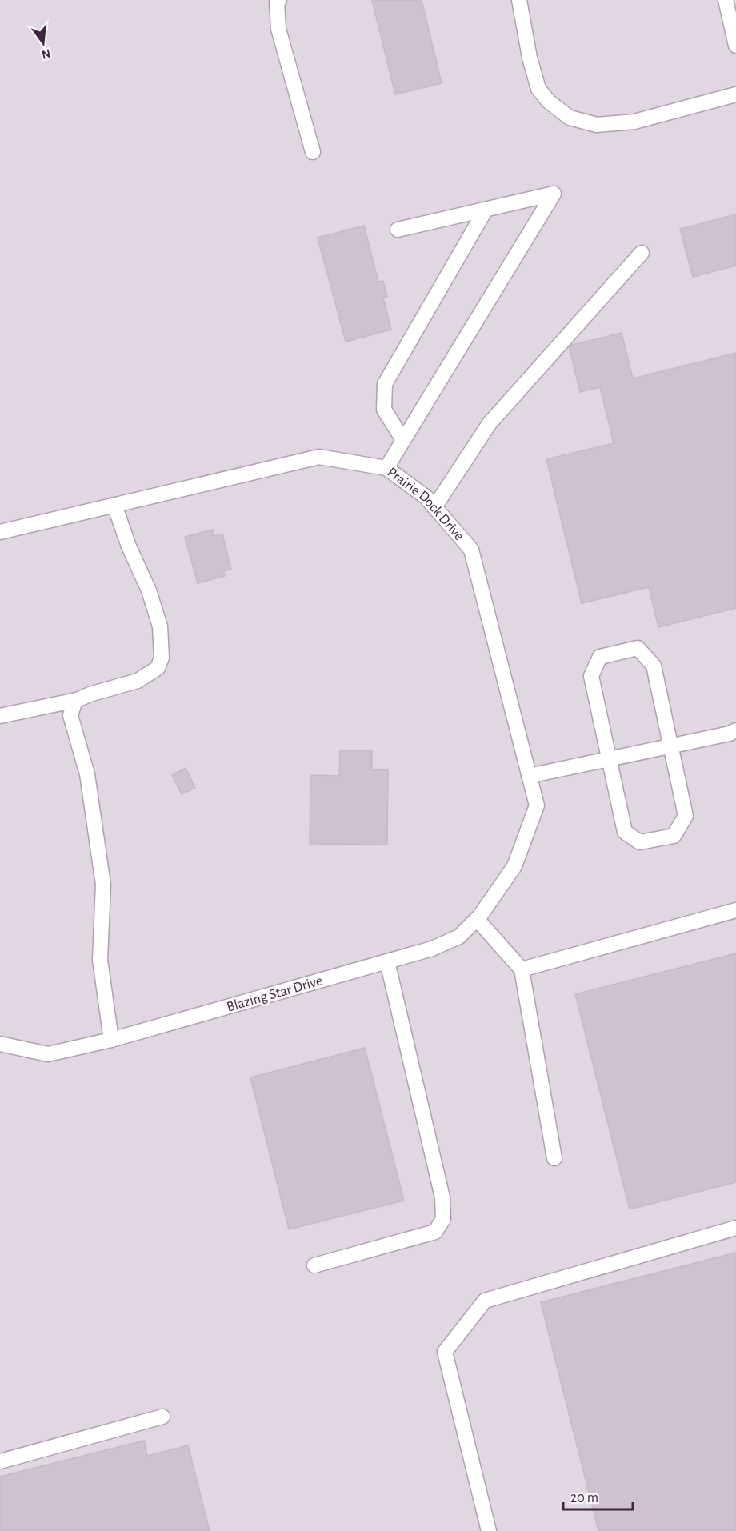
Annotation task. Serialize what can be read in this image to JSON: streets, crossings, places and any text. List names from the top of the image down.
{
  "streets": {
    "street": ["Prairie Dock Drive", "Blazing Star Drive"]
  },
  "crossings": [
    ["Prairie Dock Drive", "Blazing Star Drive"]
  ],
  "scale_bar": "20 m",
  "north": "bottom"
}
